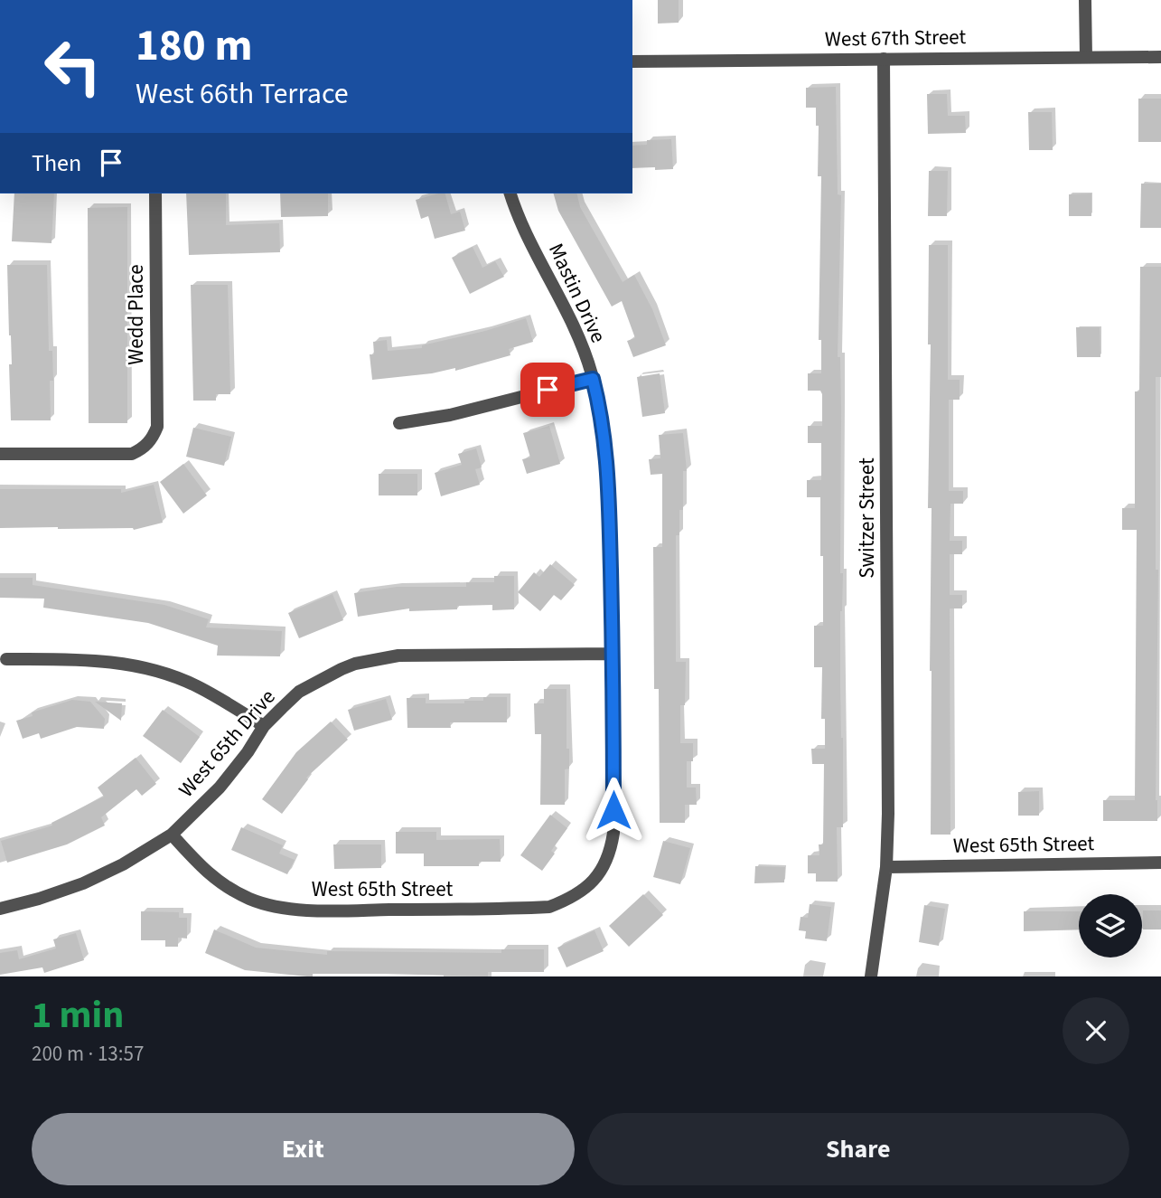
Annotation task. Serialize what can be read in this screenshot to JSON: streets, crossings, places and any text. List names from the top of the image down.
{
  "streets": {
    "street": [
      "West 67th Street",
      "Mastin Drive",
      "Wedd Place",
      "Switzer Street",
      "West 65th Drive",
      "West 65th Street"
    ]
  },
  "crossings": [
    ["West 67th Street", "Switzer Street"],
    ["Mastin Drive", "West 65th Drive"],
    ["Mastin Drive", "West 65th Street"],
    ["Switzer Street", "West 65th Street"],
    ["West 65th Drive", "West 65th Street"]
  ],
  "page": {
    "turn": ["180 m", "West 66th Terrace"],
    "then": "Then",
    "heading": ["1 min", "200 m · 13:57"],
    "buttons": ["Exit", "Share"]
  }
}
